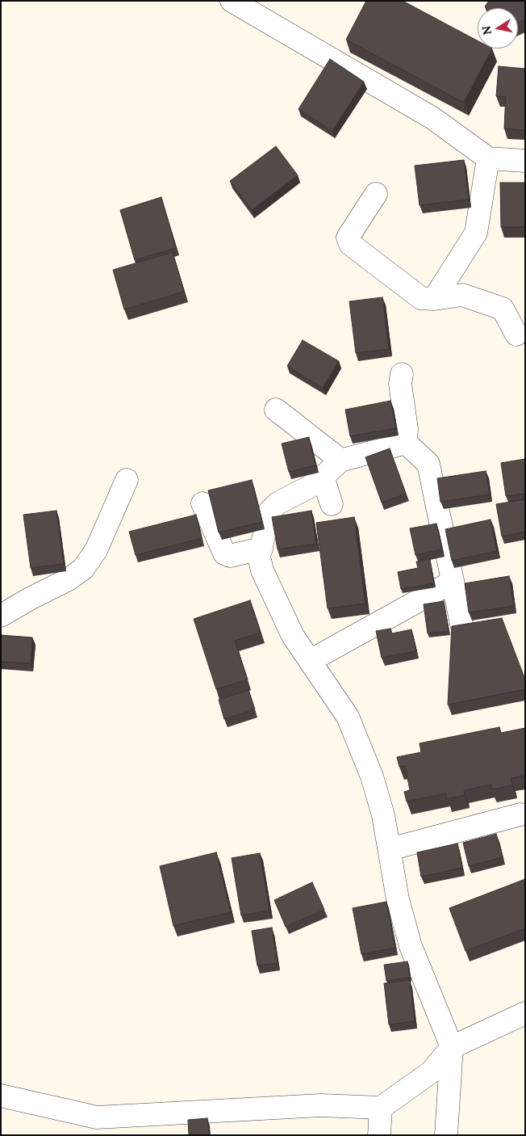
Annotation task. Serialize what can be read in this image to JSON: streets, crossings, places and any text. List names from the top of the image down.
{
  "north": "left"
}
